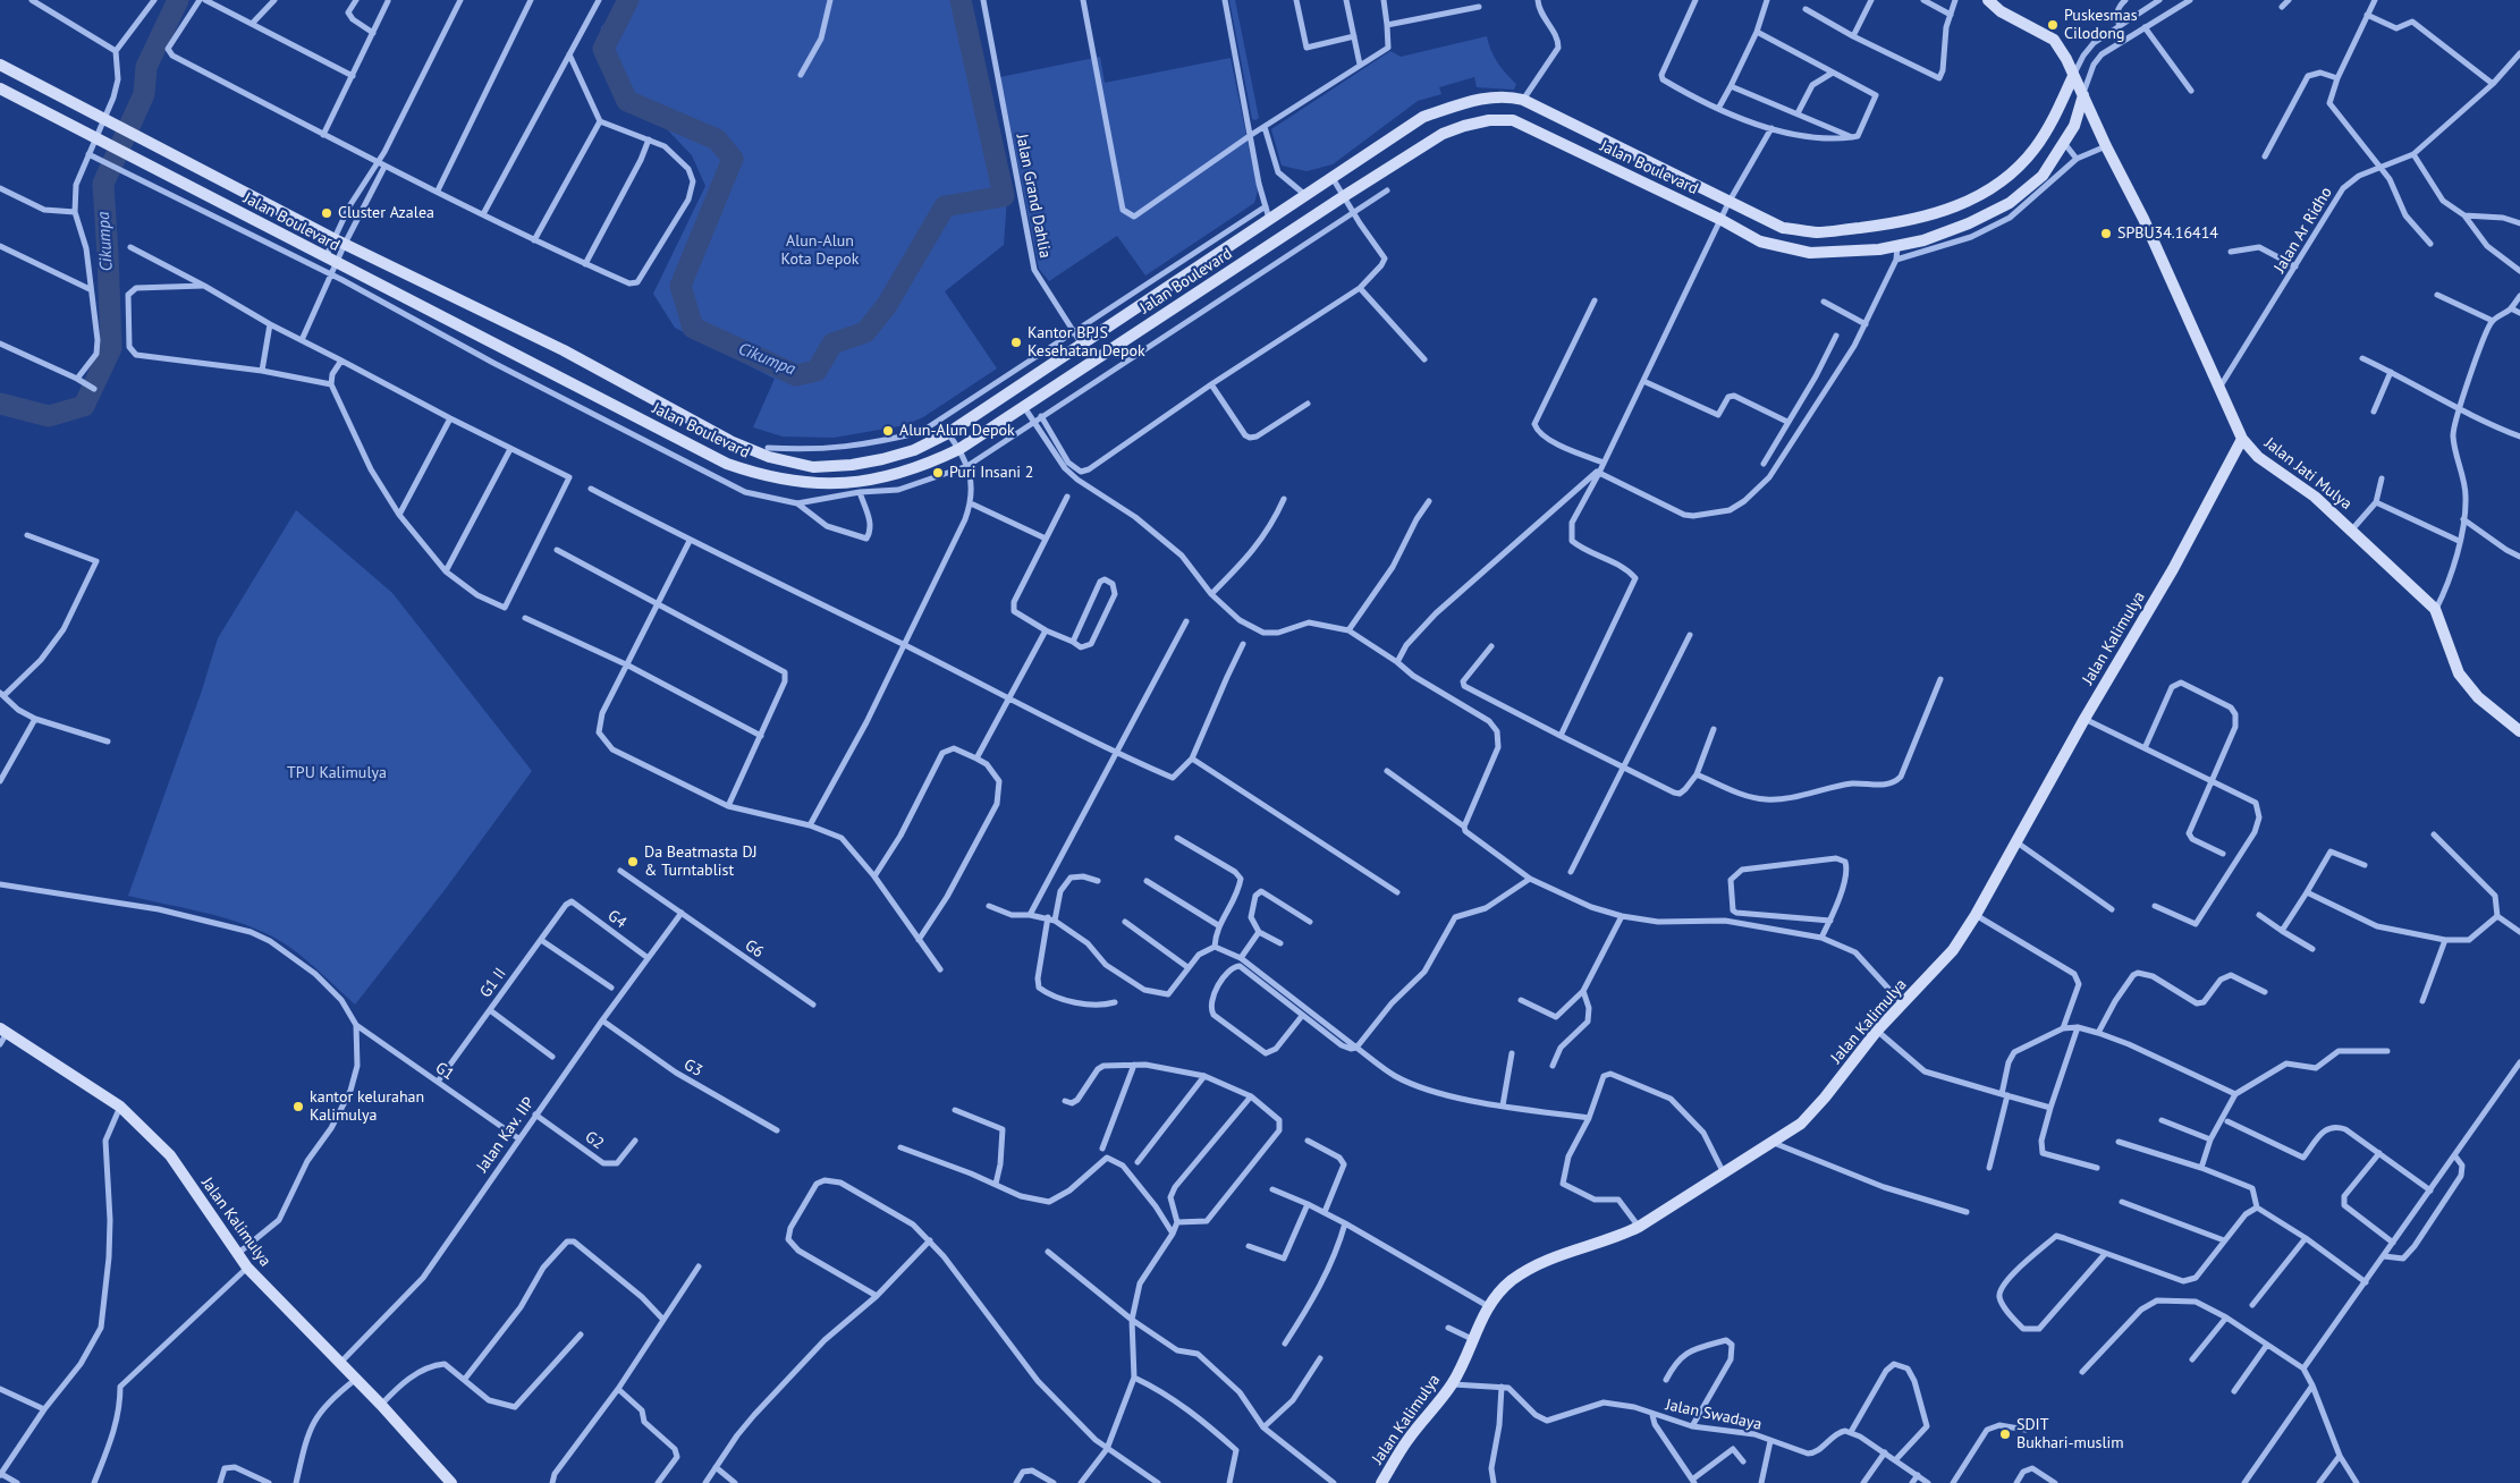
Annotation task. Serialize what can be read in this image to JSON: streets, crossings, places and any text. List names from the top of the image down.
{
  "streets": {
    "main road": ["Jalan Boulevard", "Jalan Jati Mulya", "Jalan Kalimulya"],
    "street": [
      "Jalan Grand Dahlia",
      "Jalan Ar Ridho",
      "G4",
      "G6",
      "G1 II",
      "G3",
      "G1",
      "Jalan Kav. IIP",
      "G2",
      "Jalan Swadaya"
    ]
  },
  "crossings": [
    ["Jalan Boulevard", "Jalan Grand Dahlia"],
    ["Jalan Boulevard", "Jalan Jati Mulya"],
    ["Jalan Ar Ridho", "Jalan Jati Mulya"],
    ["Jalan Jati Mulya", "Jalan Kalimulya"],
    ["Jalan Kalimulya", "Jalan Kav. IIP"],
    ["G4", "G1 II"],
    ["G4", "Jalan Kav. IIP"],
    ["G6", "Jalan Kav. IIP"],
    ["G1 II", "G1"],
    ["G3", "Jalan Kav. IIP"],
    ["G1", "Jalan Kav. IIP"],
    ["Jalan Kav. IIP", "G2"]
  ],
  "water": ["Cikumpa"],
  "parks": ["Alun-Alun Kota Depok", "TPU Kalimulya"],
  "places": [
    "Puskesmas Cilodong",
    "Cluster Azalea",
    "SPBU34.16414",
    "Kantor BPJS Kesehatan Depok",
    "Alun-Alun Depok",
    "Puri Insani 2",
    "Da Beatmasta DJ & Turntablist",
    "kantor kelurahan Kalimulya",
    "SDIT Bukhari-muslim"
  ]
}
